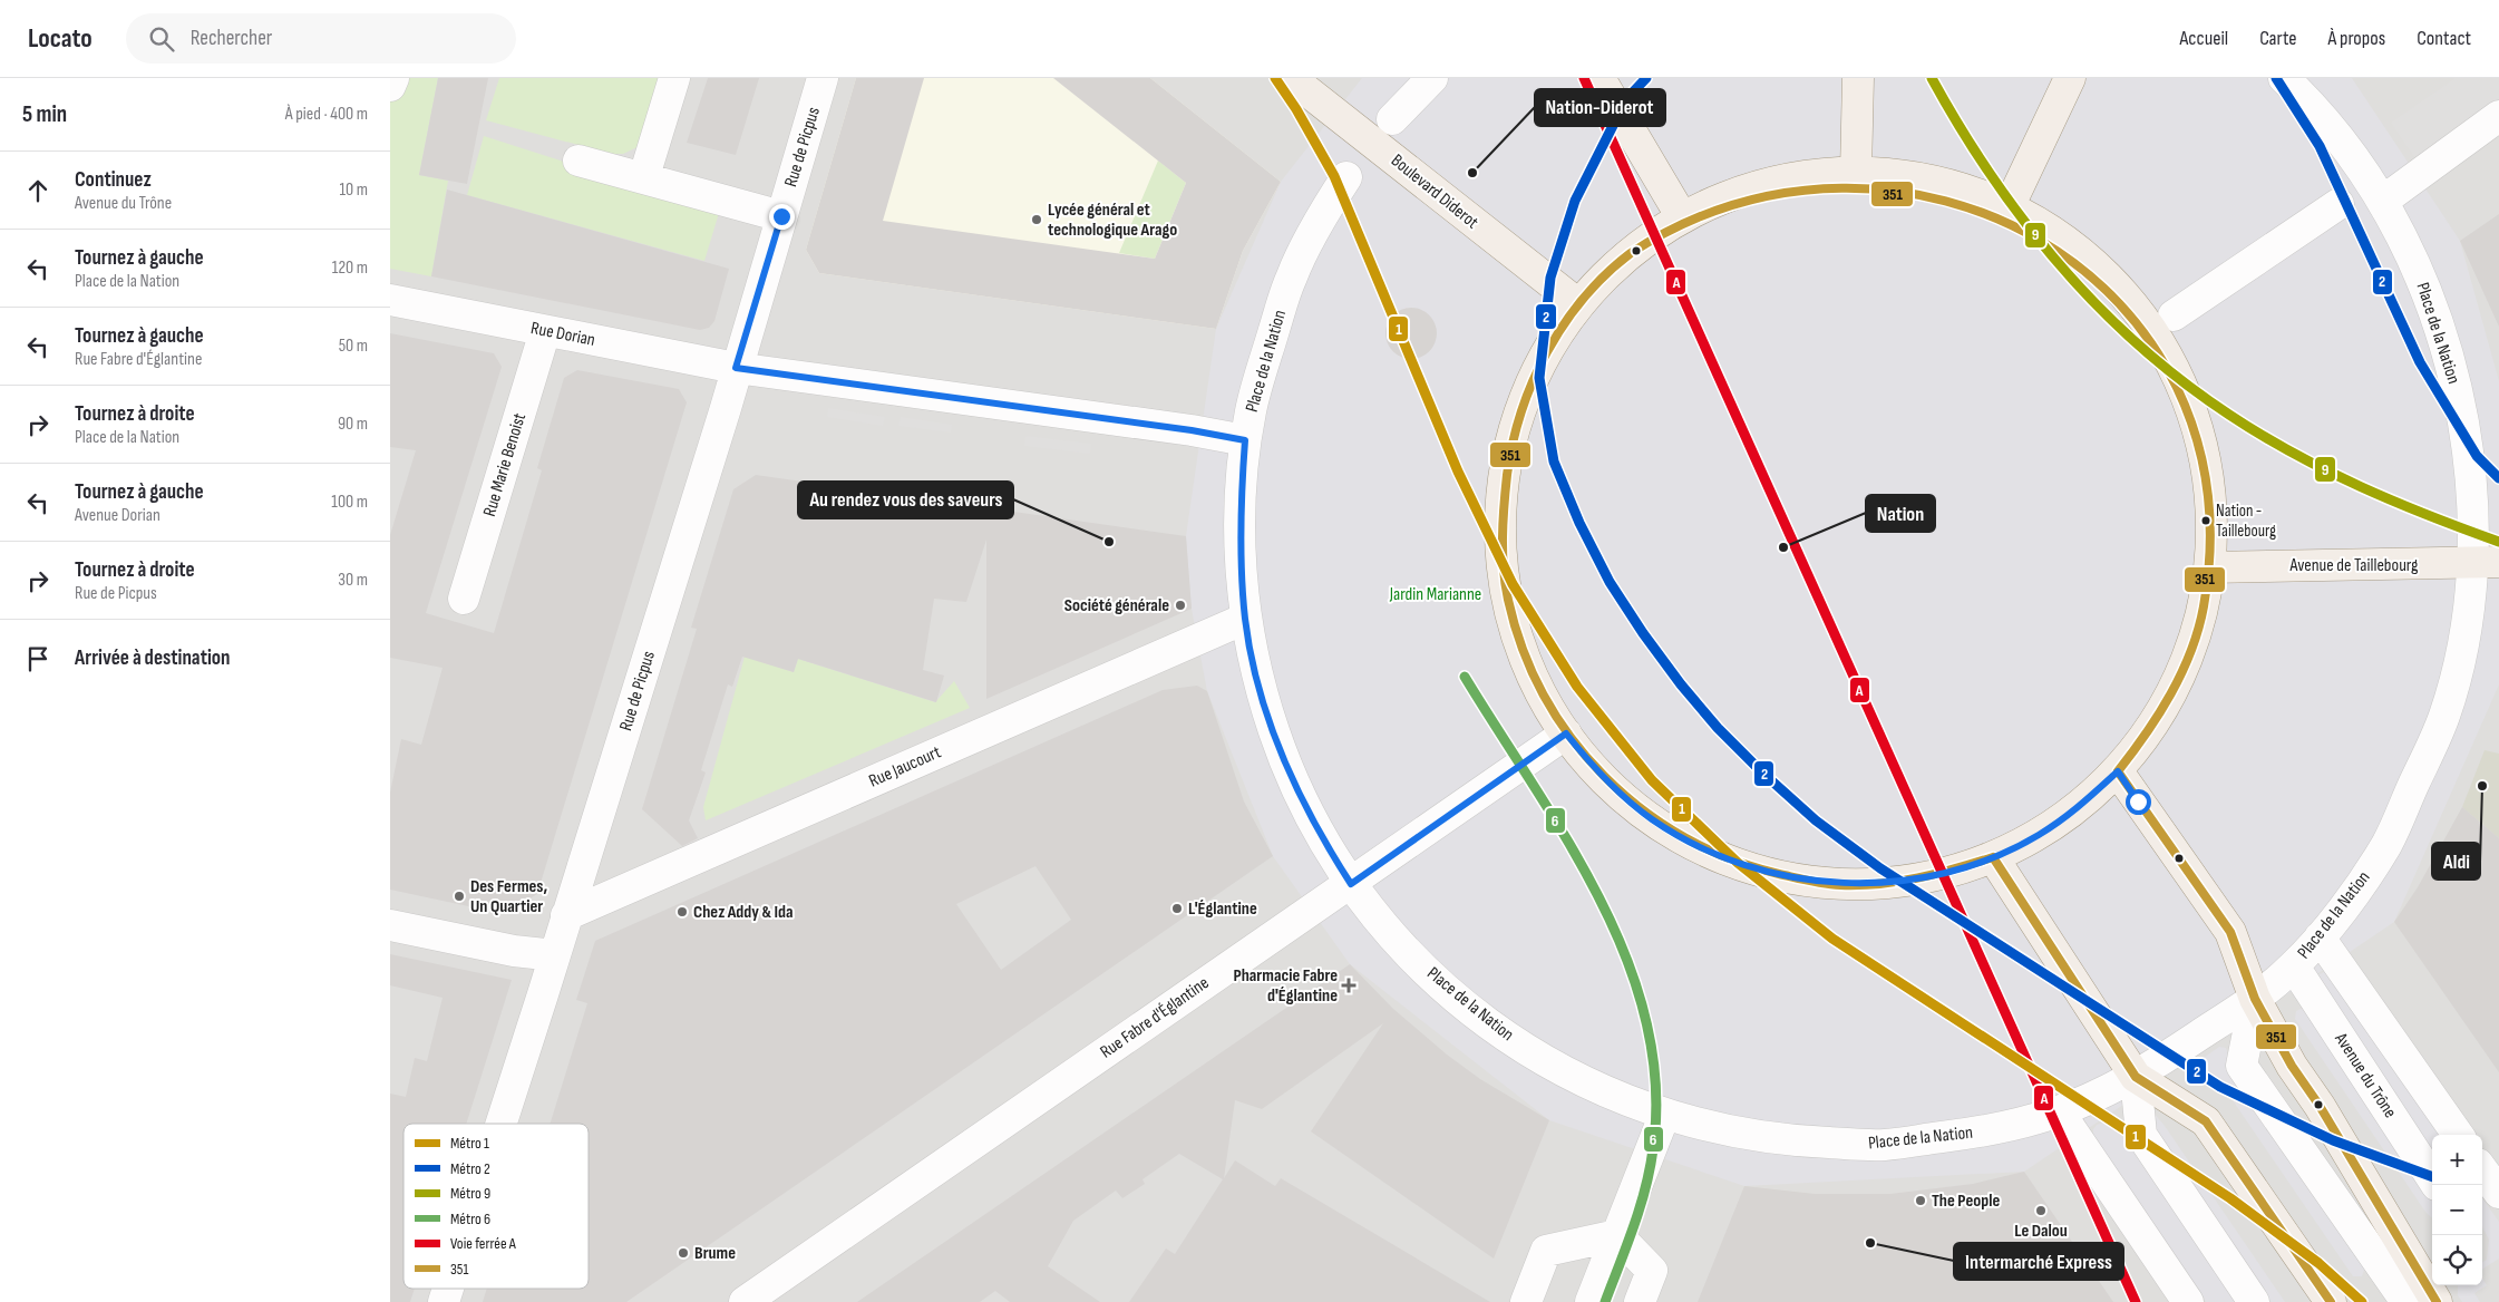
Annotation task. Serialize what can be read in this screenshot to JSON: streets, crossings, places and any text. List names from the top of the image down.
{
  "streets": {
    "main road": ["Boulevard Diderot", "Avenue de Taillebourg"],
    "street": [
      "Rue de Picpus",
      "Place de la Nation",
      "Rue Dorian",
      "Rue Marie Benoist",
      "Rue Jaucourt",
      "Rue Fabre d'Églantine",
      "Avenue du Trône"
    ]
  },
  "crossings": [
    ["Rue de Picpus", "Rue Dorian"],
    ["Rue de Picpus", "Rue Jaucourt"],
    ["Place de la Nation", "Rue Dorian"],
    ["Place de la Nation", "Avenue de Taillebourg"],
    ["Place de la Nation", "Rue Jaucourt"],
    ["Place de la Nation", "Rue Fabre d'Églantine"],
    ["Place de la Nation", "Avenue du Trône"],
    ["Rue Dorian", "Rue Marie Benoist"]
  ],
  "parks": ["Jardin Marianne"],
  "places": {
    "other": [
      "Nation-Diderot",
      "Lycée général et technologique Arago",
      "Nation - Taillebourg",
      "Au rendez vous des saveurs",
      "Nation",
      "Société générale",
      "Aldi",
      "Des Fermes, Un Quartier",
      "L'Églantine",
      "Chez Addy & Ida",
      "The People",
      "Le Dalou",
      "Intermarché Express",
      "Brume"
    ],
    "health": ["Pharmacie Fabre d'Églantine"]
  },
  "lines": [
    "metro line 1",
    "metro line 2",
    "metro line 9",
    "rail line A",
    "transit line 351",
    "metro line 6"
  ],
  "legend": [
    "Métro 1",
    "Métro 2",
    "Métro 9",
    "Métro 6",
    "Voie ferrée A",
    "351"
  ],
  "page": {
    "header": "Locato",
    "search": "Rechercher",
    "nav": [
      "Accueil",
      "Carte",
      "À propos",
      "Contact"
    ],
    "heading": ["5 min", "À pied · 400 m"],
    "list": [
      ["Continuez", "Avenue du Trône", "10 m"],
      ["Tournez à gauche", "Place de la Nation", "120 m"],
      ["Tournez à gauche", "Rue Fabre d'Églantine", "50 m"],
      ["Tournez à droite", "Place de la Nation", "90 m"],
      ["Tournez à gauche", "Avenue Dorian", "100 m"],
      ["Tournez à droite", "Rue de Picpus", "30 m"],
      "Arrivée à destination"
    ],
    "map_buttons": ["+", "−"]
  }
}
